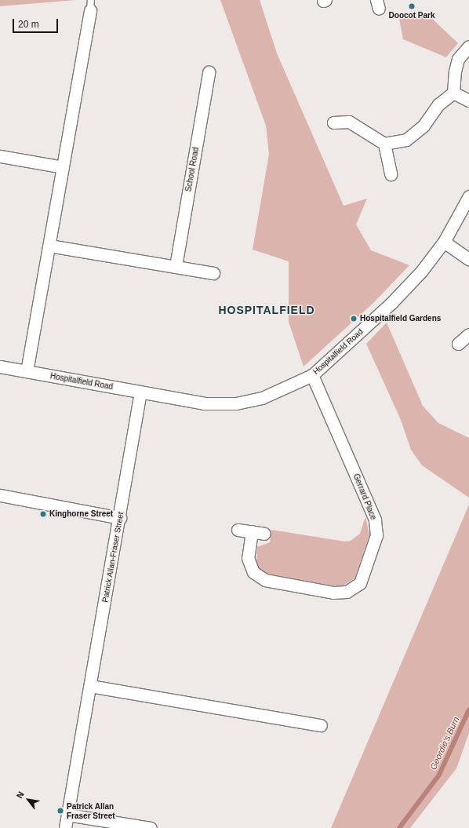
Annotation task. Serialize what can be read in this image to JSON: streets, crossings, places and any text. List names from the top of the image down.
{
  "streets": {
    "street": [
      "School Road",
      "Hospitalfield Road",
      "Gerrard Place",
      "Patrick Allan-Fraser Street"
    ]
  },
  "crossings": [
    ["Hospitalfield Road", "Gerrard Place"],
    ["Hospitalfield Road", "Patrick Allan-Fraser Street"]
  ],
  "districts": ["HOSPITALFIELD"],
  "water": ["Geordie's Burn"],
  "places": [
    "Doocot Park",
    "Hospitalfield Gardens",
    "Kinghorne Street",
    "Patrick Allan Fraser Street"
  ],
  "scale_bar": "20 m",
  "north": "top left"
}
